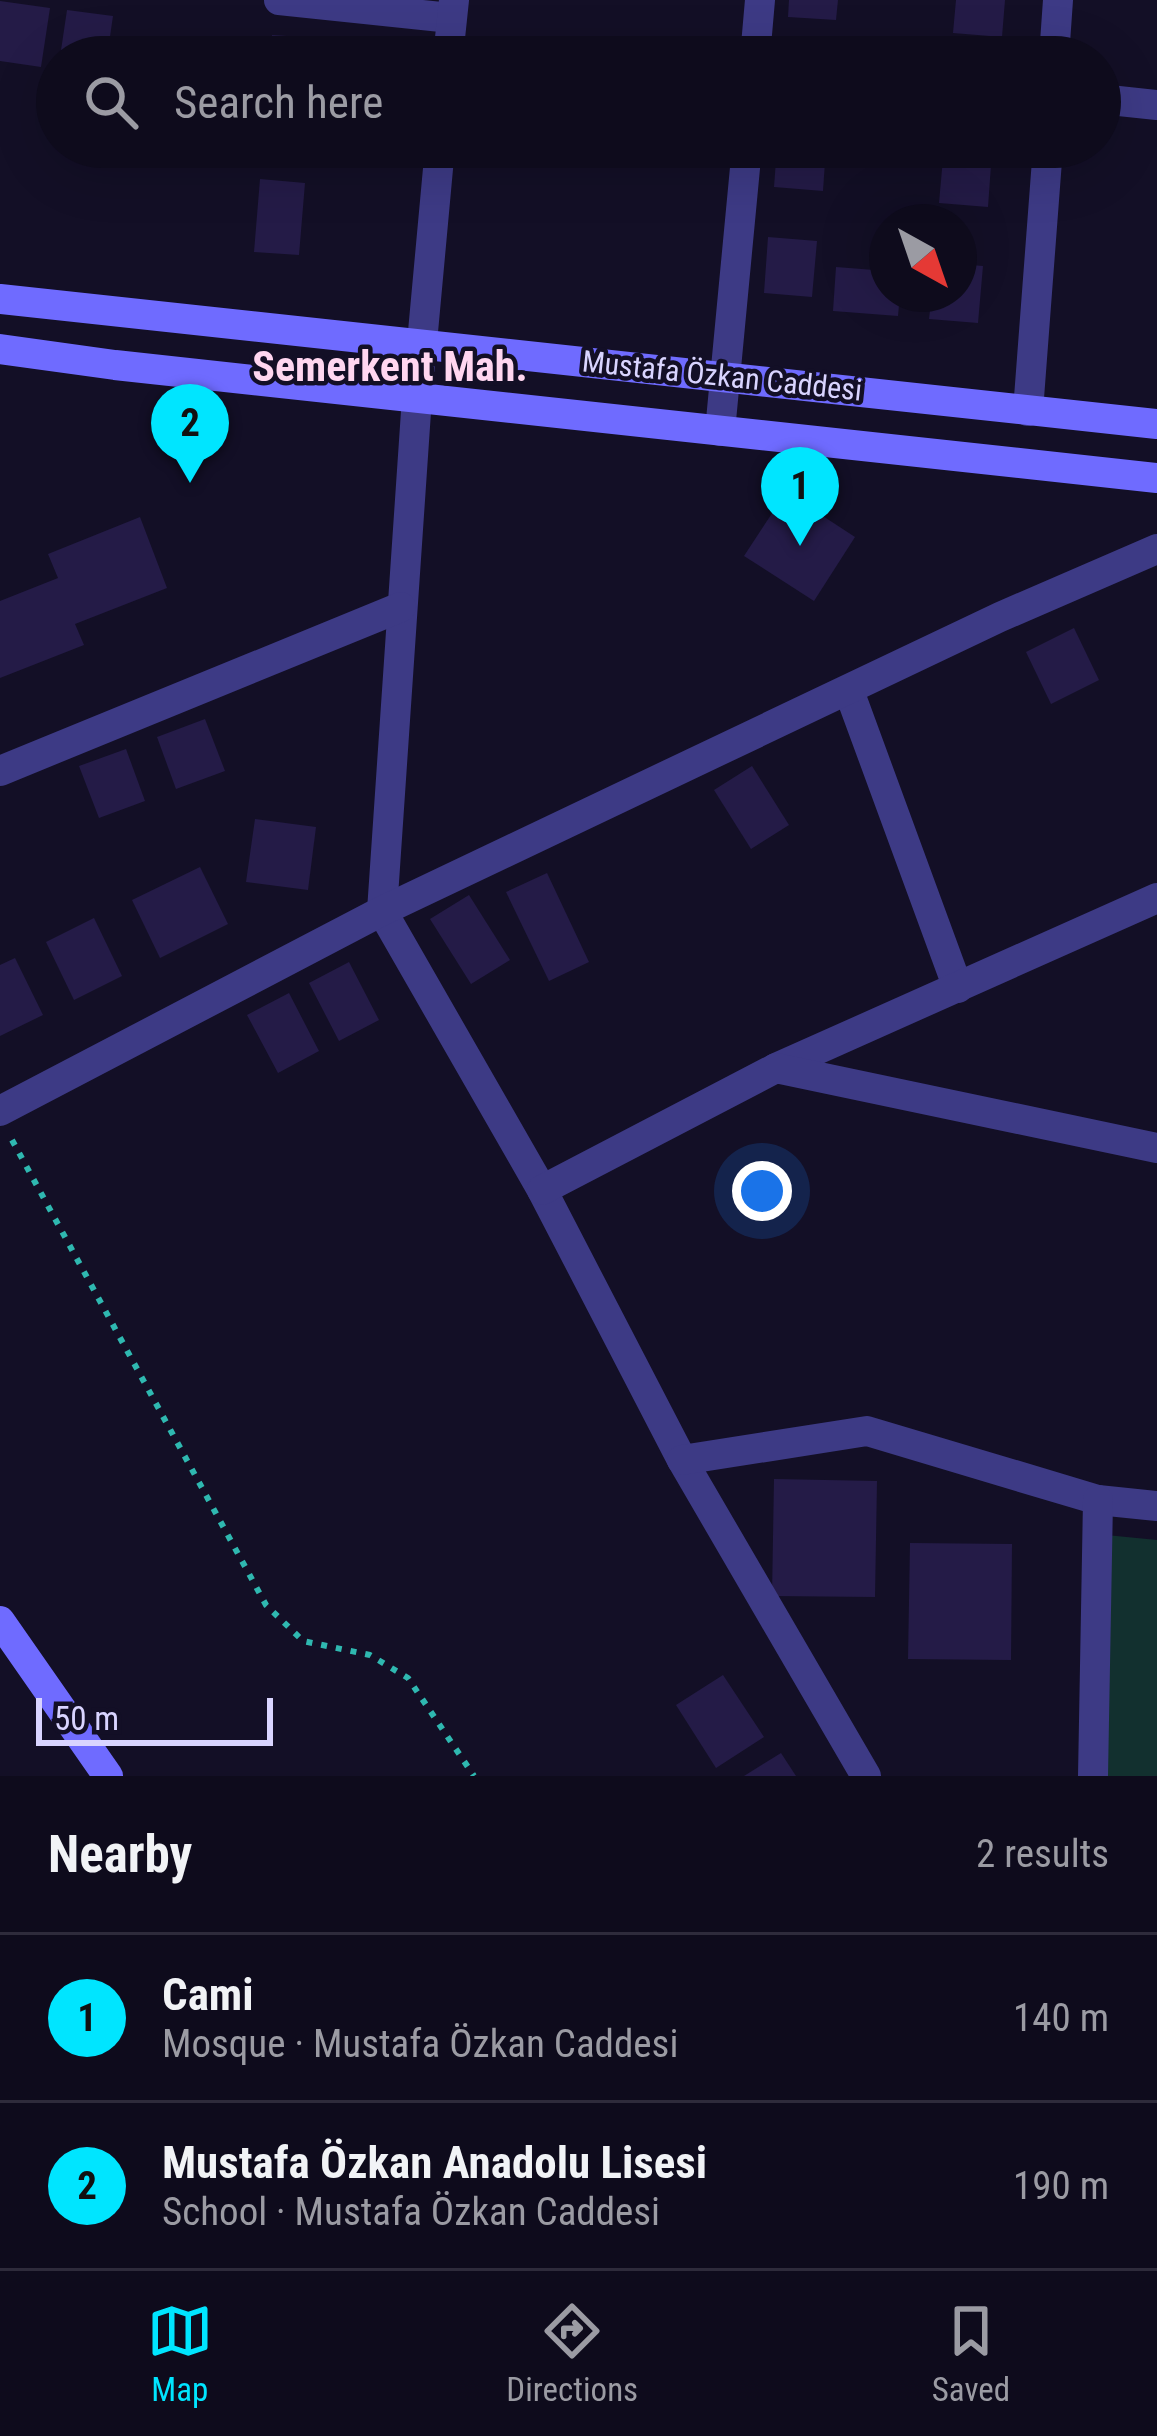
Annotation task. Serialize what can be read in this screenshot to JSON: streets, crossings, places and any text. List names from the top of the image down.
{
  "streets": {
    "main road": ["Mustafa Özkan Caddesi"]
  },
  "districts": ["Semerkent Mah."],
  "scale_bar": "50 m",
  "north": "bottom right",
  "page": {
    "search": "Search here",
    "pins": ["2", "1"],
    "scale": "50 m",
    "heading": ["Nearby", "2 results"],
    "list": [
      {
        "mark": "1",
        "name": "Cami",
        "note": "Mosque · Mustafa Özkan Caddesi",
        "value": "140 m"
      },
      {
        "mark": "2",
        "name": "Mustafa Özkan Anadolu Lisesi",
        "note": "School · Mustafa Özkan Caddesi",
        "value": "190 m"
      }
    ],
    "nav": ["Map", "Directions", "Saved"]
  }
}
